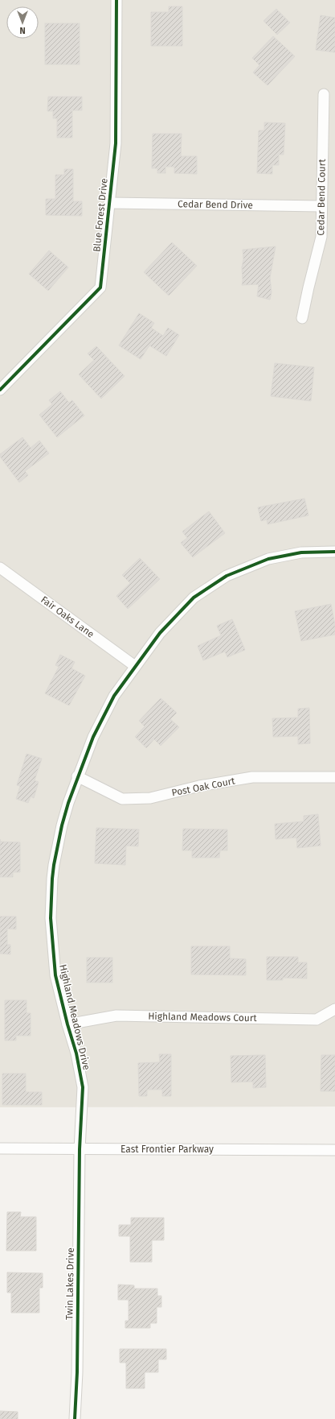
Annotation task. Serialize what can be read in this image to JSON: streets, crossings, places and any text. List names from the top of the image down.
{
  "streets": {
    "street": [
      "Cedar Bend Court",
      "Cedar Bend Drive",
      "Blue Forest Drive",
      "Fair Oaks Lane",
      "Post Oak Court",
      "Highland Meadows Drive",
      "Highland Meadows Court",
      "East Frontier Parkway",
      "Twin Lakes Drive"
    ]
  },
  "crossings": [
    ["Cedar Bend Court", "Cedar Bend Drive"],
    ["Cedar Bend Drive", "Blue Forest Drive"],
    ["Fair Oaks Lane", "Highland Meadows Drive"],
    ["Post Oak Court", "Highland Meadows Drive"],
    ["Highland Meadows Drive", "Highland Meadows Court"],
    ["Highland Meadows Drive", "East Frontier Parkway"],
    ["Highland Meadows Drive", "Twin Lakes Drive"],
    ["East Frontier Parkway", "Twin Lakes Drive"]
  ],
  "north": "bottom"
}
